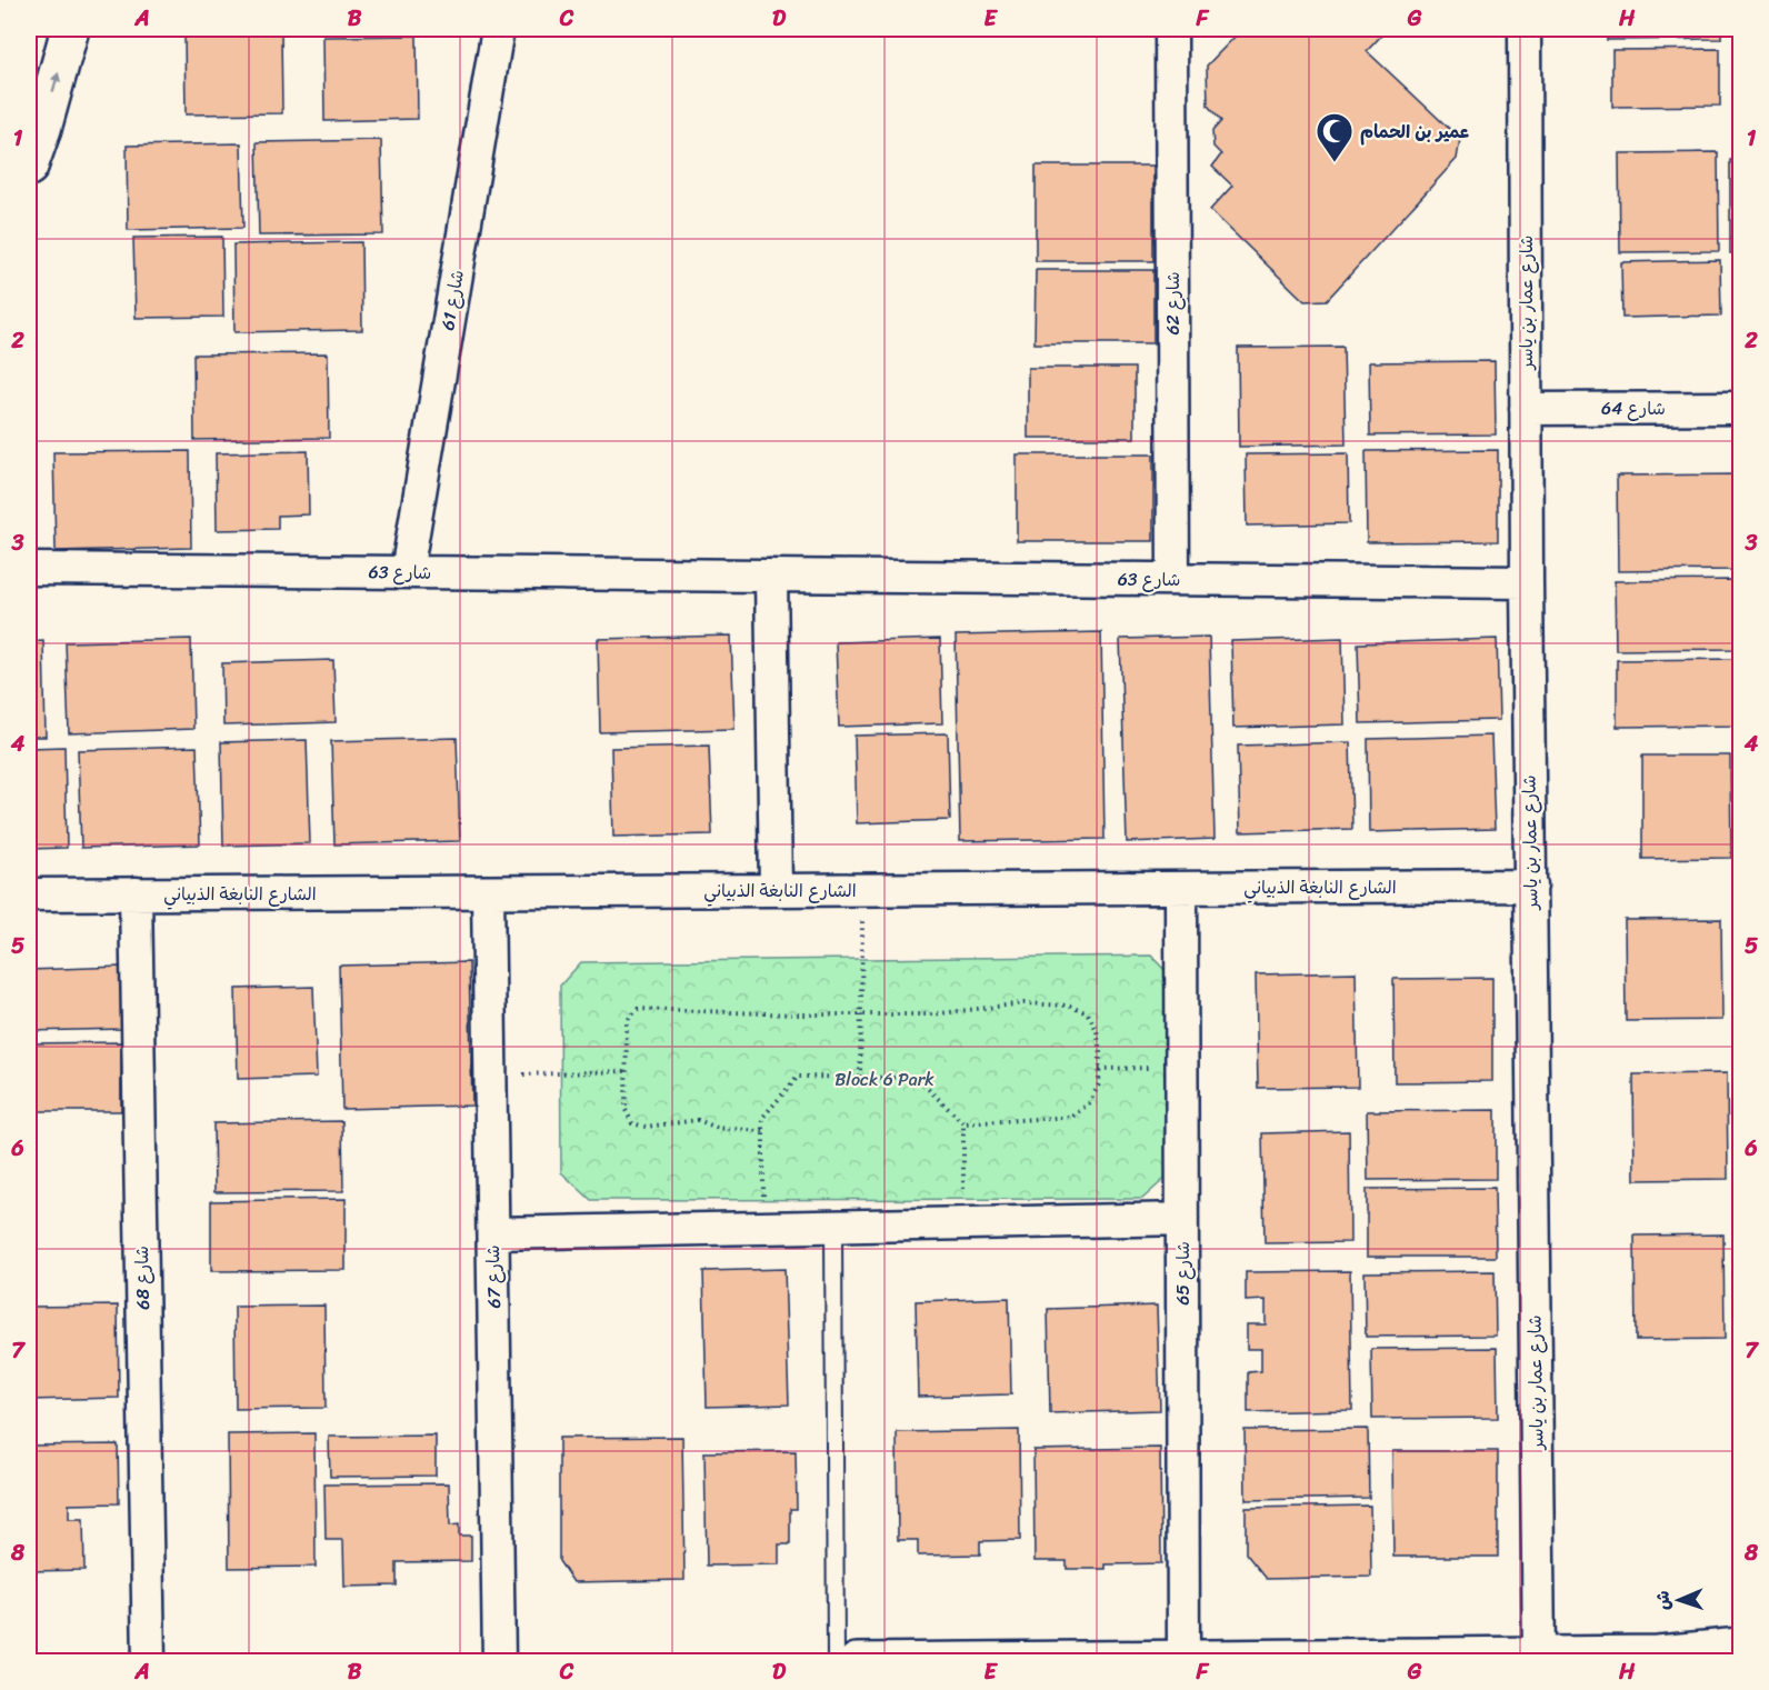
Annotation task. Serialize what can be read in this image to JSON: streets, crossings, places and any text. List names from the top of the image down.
{
  "streets": {
    "street": [
      "شارع 61",
      "شارع عمار بن ياسر",
      "شارع 62",
      "شارع 64",
      "شارع 63",
      "الشارع النابغة الذبياني",
      "شارع 65",
      "شارع 67",
      "شارع 68"
    ]
  },
  "crossings": [
    ["شارع 61", "شارع 63"],
    ["شارع عمار بن ياسر", "شارع 64"],
    ["شارع عمار بن ياسر", "شارع 63"],
    ["شارع عمار بن ياسر", "الشارع النابغة الذبياني"],
    ["شارع 62", "شارع 63"],
    ["الشارع النابغة الذبياني", "شارع 65"],
    ["الشارع النابغة الذبياني", "شارع 67"],
    ["الشارع النابغة الذبياني", "شارع 68"]
  ],
  "parks": ["Block 6 Park"],
  "places": {
    "mosque": ["عمير بن الحمام"]
  },
  "north": "left",
  "grid": {
    "columns": [
      "A",
      "B",
      "C",
      "D",
      "E",
      "F",
      "G",
      "H"
    ],
    "rows": [
      "1",
      "2",
      "3",
      "4",
      "5",
      "6",
      "7",
      "8"
    ]
  }
}
